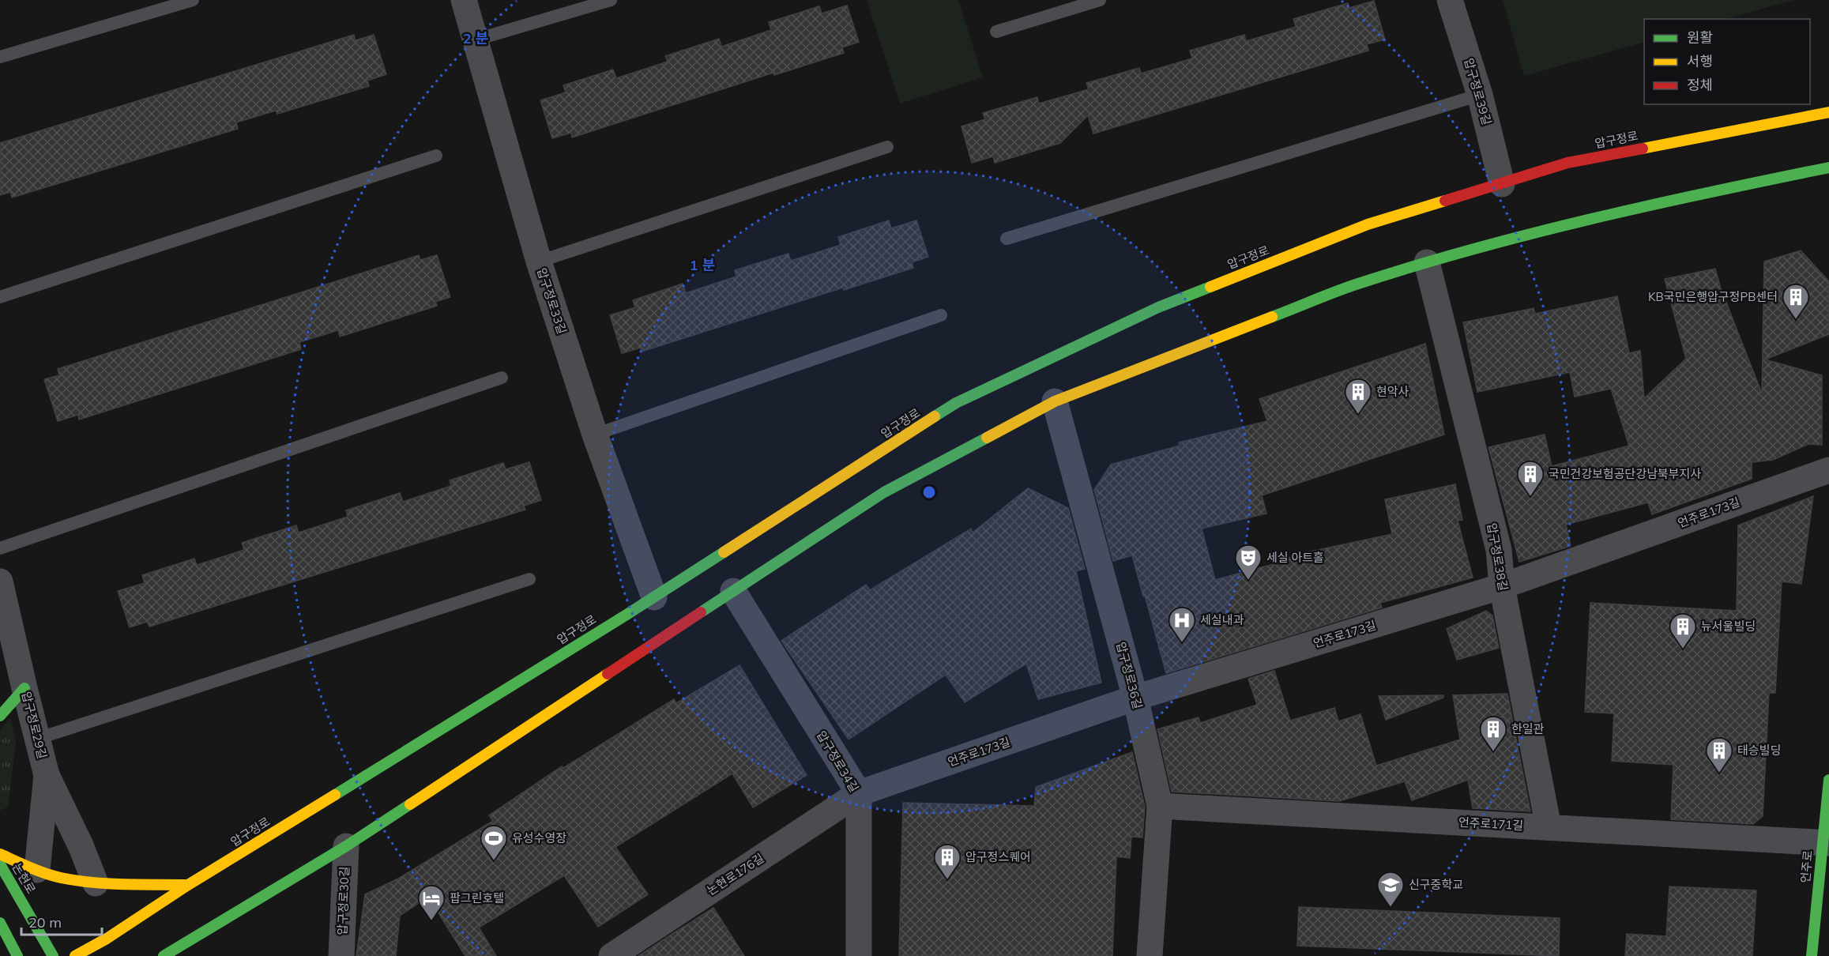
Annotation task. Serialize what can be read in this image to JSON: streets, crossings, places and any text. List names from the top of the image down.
{
  "streets": {
    "main road": ["압구정로", "언주로", "논현로"],
    "street": [
      "압구정로39길",
      "압구정로33길",
      "언주로173길",
      "압구정로38길",
      "압구정로36길",
      "압구정로29길",
      "압구정로34길",
      "언주로171길",
      "논현로176길",
      "압구정로30길"
    ]
  },
  "crossings": [
    ["압구정로39길", "압구정로"],
    ["압구정로", "압구정로33길"],
    ["언주로173길", "압구정로38길"],
    ["언주로173길", "압구정로36길"],
    ["언주로173길", "압구정로34길"],
    ["언주로173길", "논현로176길"],
    ["압구정로38길", "언주로171길"],
    ["압구정로36길", "언주로171길"],
    ["압구정로34길", "논현로176길"],
    ["언주로171길", "언주로"]
  ],
  "places": {
    "building": [
      "KB국민은행압구정PB센터",
      "현악사",
      "국민건강보험공단강남북부지사",
      "뉴서울빌딩",
      "한일관",
      "태승빌딩",
      "압구정스퀘어"
    ],
    "theatre": ["세실 아트홀"],
    "hospital": ["세실내과"],
    "sports": ["유성수영장"],
    "school or university": ["신구중학교"],
    "hotel": ["팝그린호텔"]
  },
  "legend": ["원활", "서행", "정체"],
  "scale_bar": "20 m",
  "rings": ["2 분", "1 분"]
}
